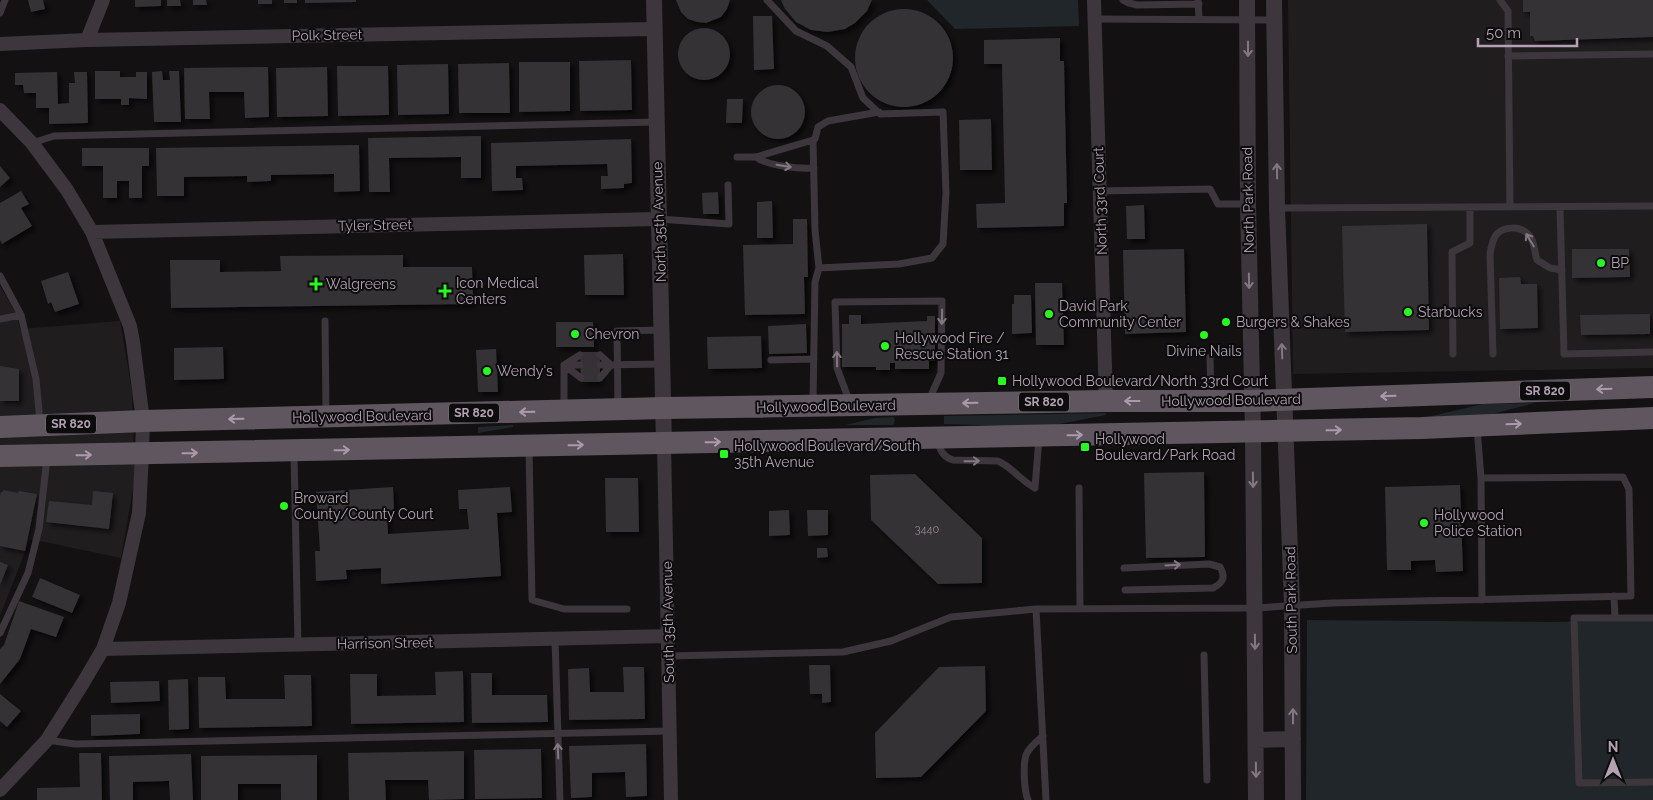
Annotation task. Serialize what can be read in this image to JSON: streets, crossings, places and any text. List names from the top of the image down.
{
  "streets": {
    "highway": ["SR 820", "Hollywood Boulevard"],
    "street": [
      "Polk Street",
      "North Park Road",
      "North 33rd Court",
      "North 35th Avenue",
      "Tyler Street",
      "South Park Road",
      "South 35th Avenue",
      "Harrison Street"
    ]
  },
  "crossings": [
    ["Polk Street", "North 35th Avenue"],
    ["North Park Road", "Hollywood Boulevard"],
    ["North 33rd Court", "Hollywood Boulevard"],
    ["North 35th Avenue", "Tyler Street"],
    ["North 35th Avenue", "Hollywood Boulevard"],
    ["North 35th Avenue", "South 35th Avenue"],
    ["Hollywood Boulevard", "South Park Road"],
    ["South 35th Avenue", "Harrison Street"]
  ],
  "places": {
    "other": [
      "BP",
      "Starbucks",
      "David Park Community Center",
      "Burgers & Shakes",
      "Chevron",
      "Divine Nails",
      "Hollywood Fire / Rescue Station 31",
      "Wendy's",
      "Broward County/County Court",
      "Hollywood Police Station"
    ],
    "health": ["Walgreens", "Icon Medical Centers"],
    "transit": ["Hollywood Boulevard/North 33rd Court", "Hollywood Boulevard/Park Road", "Hollywood Boulevard/South 35th Avenue"]
  },
  "house_numbers": ["3440"],
  "scale_bar": "50 m",
  "north": "top"
}
